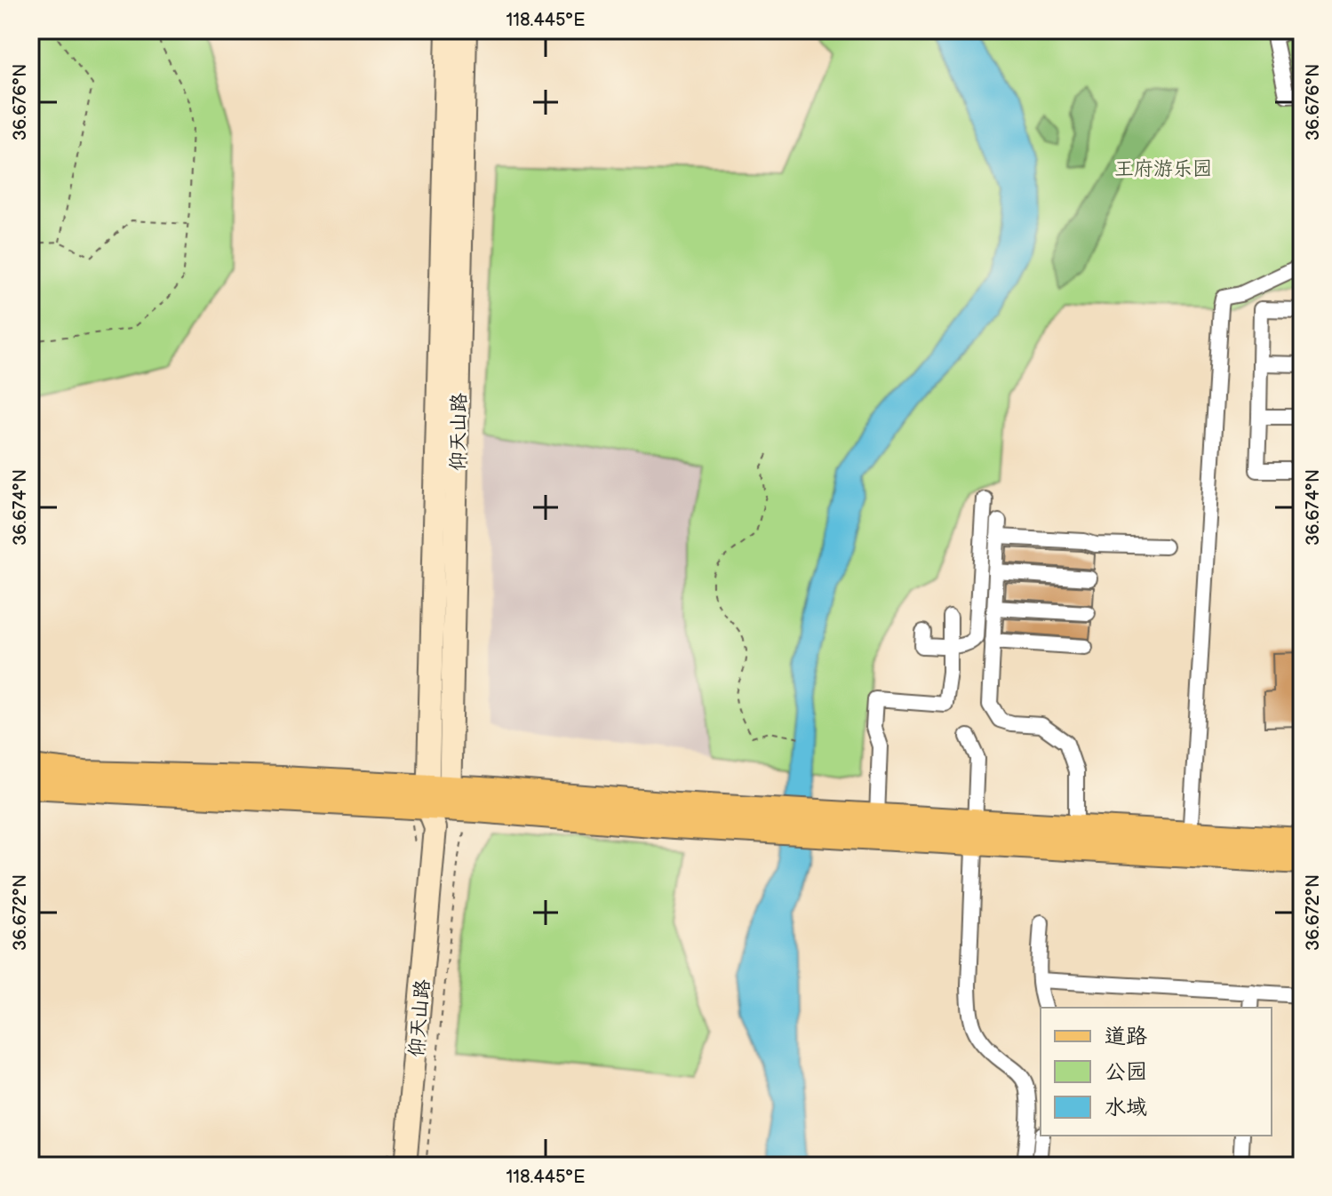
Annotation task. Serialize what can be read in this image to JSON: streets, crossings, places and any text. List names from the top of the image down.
{
  "streets": {
    "main road": ["仰天山路"]
  },
  "parks": ["王府游乐园"],
  "legend": ["道路", "公园", "水域"],
  "coordinates": [
    "118.445°E",
    "36.676°N",
    "36.674°N",
    "36.672°N"
  ]
}
